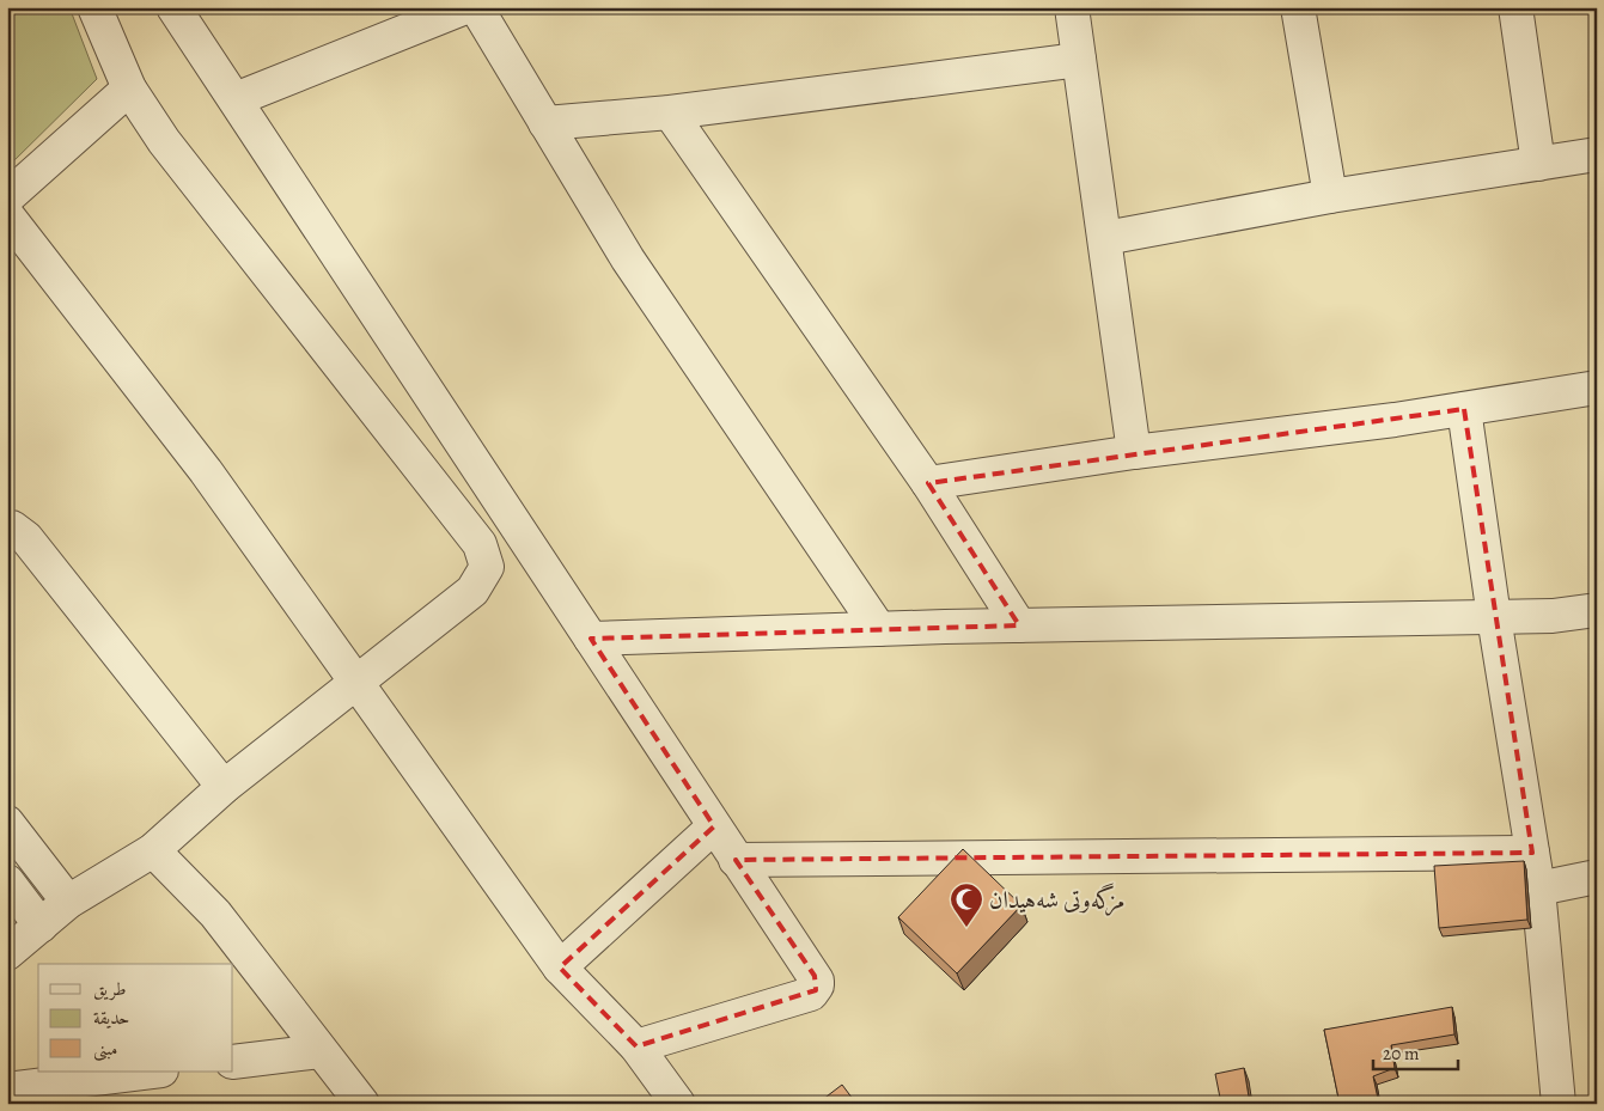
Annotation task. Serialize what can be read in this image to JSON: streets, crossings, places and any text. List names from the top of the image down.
{
  "places": {
    "mosque": ["مزگەوتی شەهیدان"]
  },
  "legend": ["طريق", "حديقة", "مبنى"],
  "scale_bar": "20 m"
}
